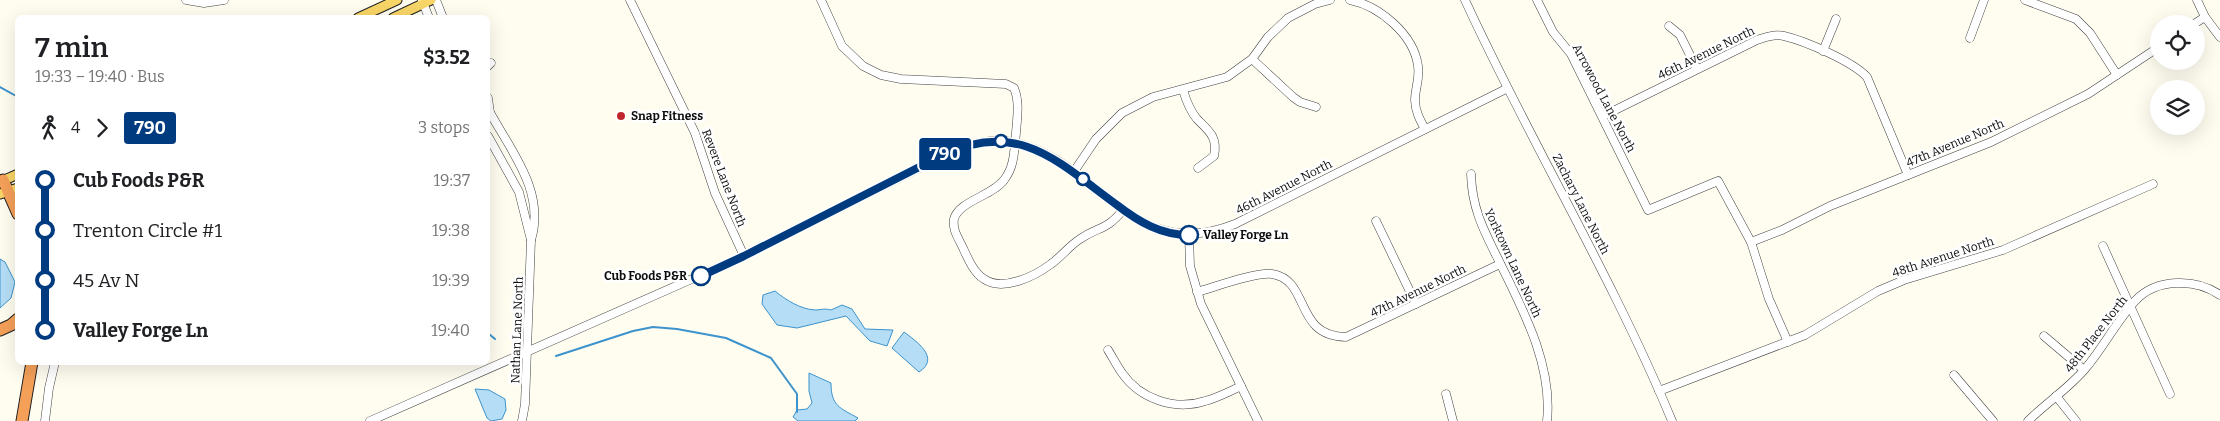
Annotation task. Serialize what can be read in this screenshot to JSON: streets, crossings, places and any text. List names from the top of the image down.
{
  "streets": {
    "street": [
      "46th Avenue North",
      "Arrowood Lane North",
      "47th Avenue North",
      "Revere Lane North",
      "Zachary Lane North",
      "48th Avenue North",
      "Yorktown Lane North",
      "Nathan Lane North",
      "48th Place North"
    ]
  },
  "crossings": [
    ["46th Avenue North", "Arrowood Lane North"],
    ["46th Avenue North", "47th Avenue North"],
    ["46th Avenue North", "Revere Lane North"],
    ["46th Avenue North", "Zachary Lane North"],
    ["46th Avenue North", "Nathan Lane North"],
    ["Arrowood Lane North", "47th Avenue North"],
    ["47th Avenue North", "Yorktown Lane North"],
    ["Zachary Lane North", "48th Avenue North"]
  ],
  "places": ["Snap Fitness", "Valley Forge Ln", "Cub Foods P&R"],
  "lines": ["bus line 790"],
  "page": {
    "on_map": "790",
    "heading": ["7 min", "19:33 – 19:40 · Bus", "$3.52"],
    "legs": ["4", "790", "3 stops"],
    "list": [
      {
        "name": "Cub Foods P&R",
        "value": "19:37"
      },
      {
        "name": "Trenton Circle #1",
        "value": "19:38"
      },
      {
        "name": "45 Av N",
        "value": "19:39"
      },
      {
        "name": "Valley Forge Ln",
        "value": "19:40"
      }
    ]
  }
}
